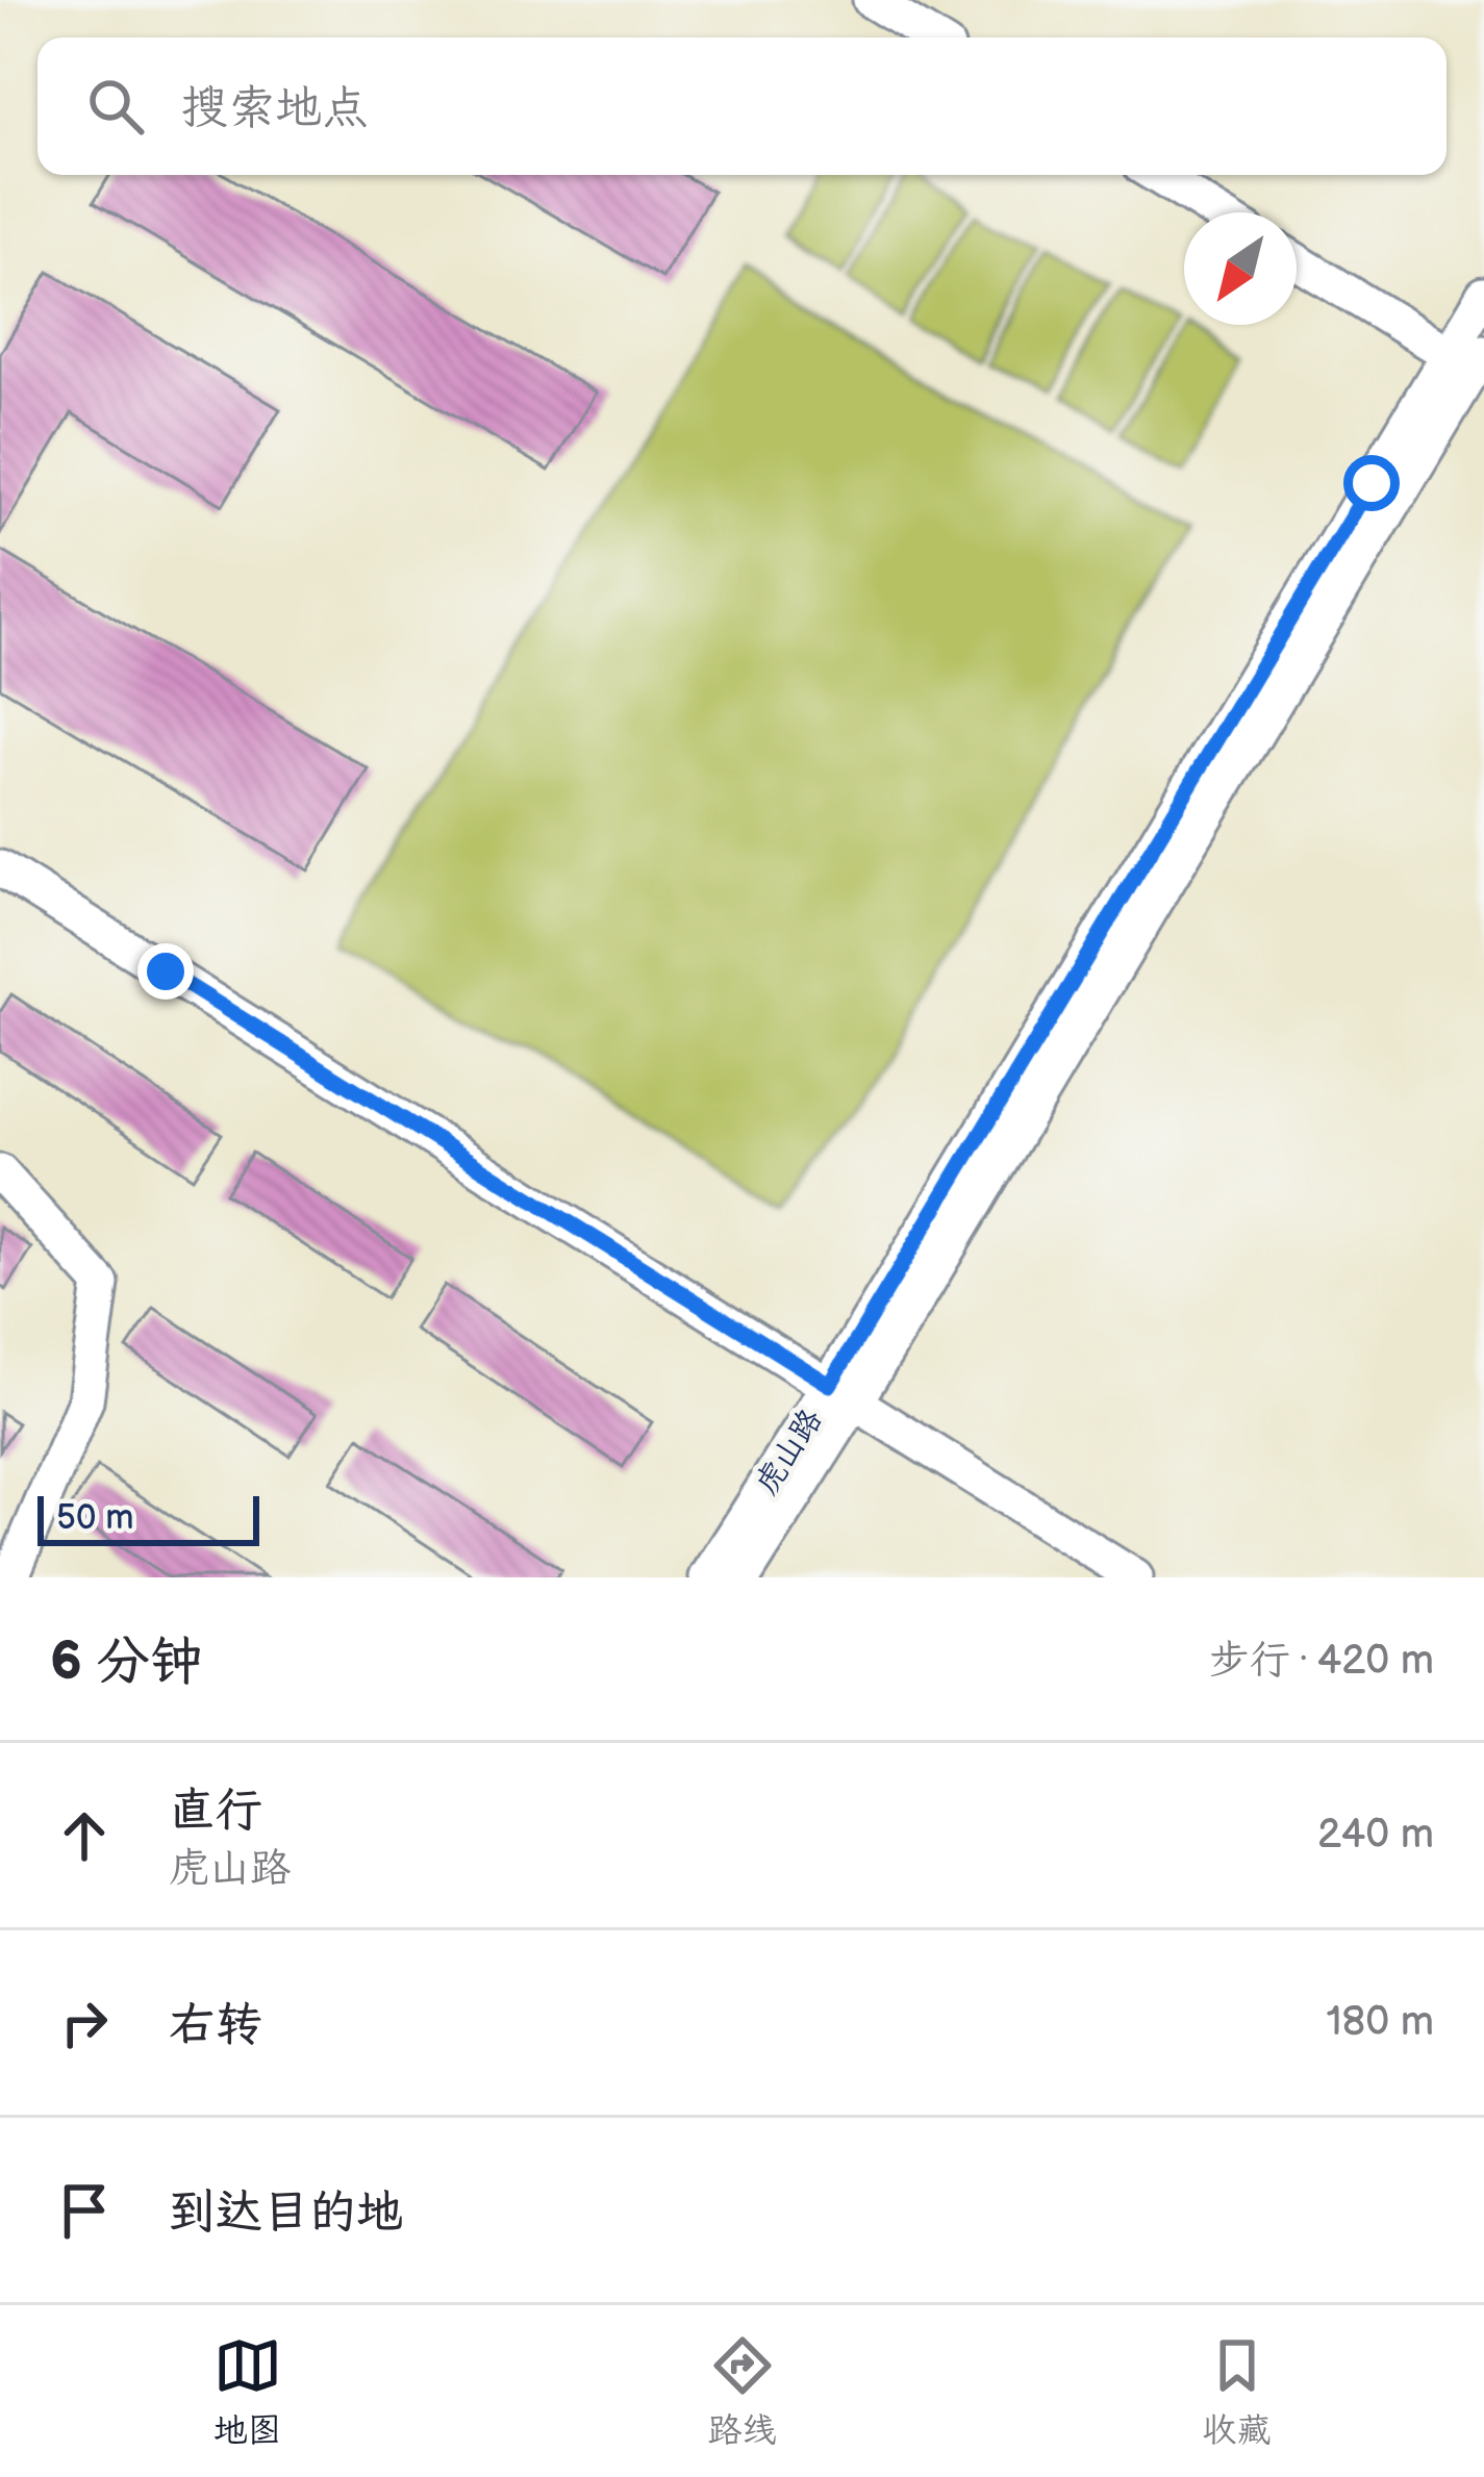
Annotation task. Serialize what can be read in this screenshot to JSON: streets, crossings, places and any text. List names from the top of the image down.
{
  "streets": {
    "street": ["虎山路"]
  },
  "scale_bar": "50 m",
  "north": "bottom left",
  "page": {
    "search": "搜索地点",
    "scale": "50 m",
    "heading": ["6 分钟", "步行 · 420 m"],
    "list": [
      ["直行", "虎山路", "240 m"],
      ["右转", "180 m"],
      "到达目的地"
    ],
    "nav": ["地图", "路线", "收藏"]
  }
}
